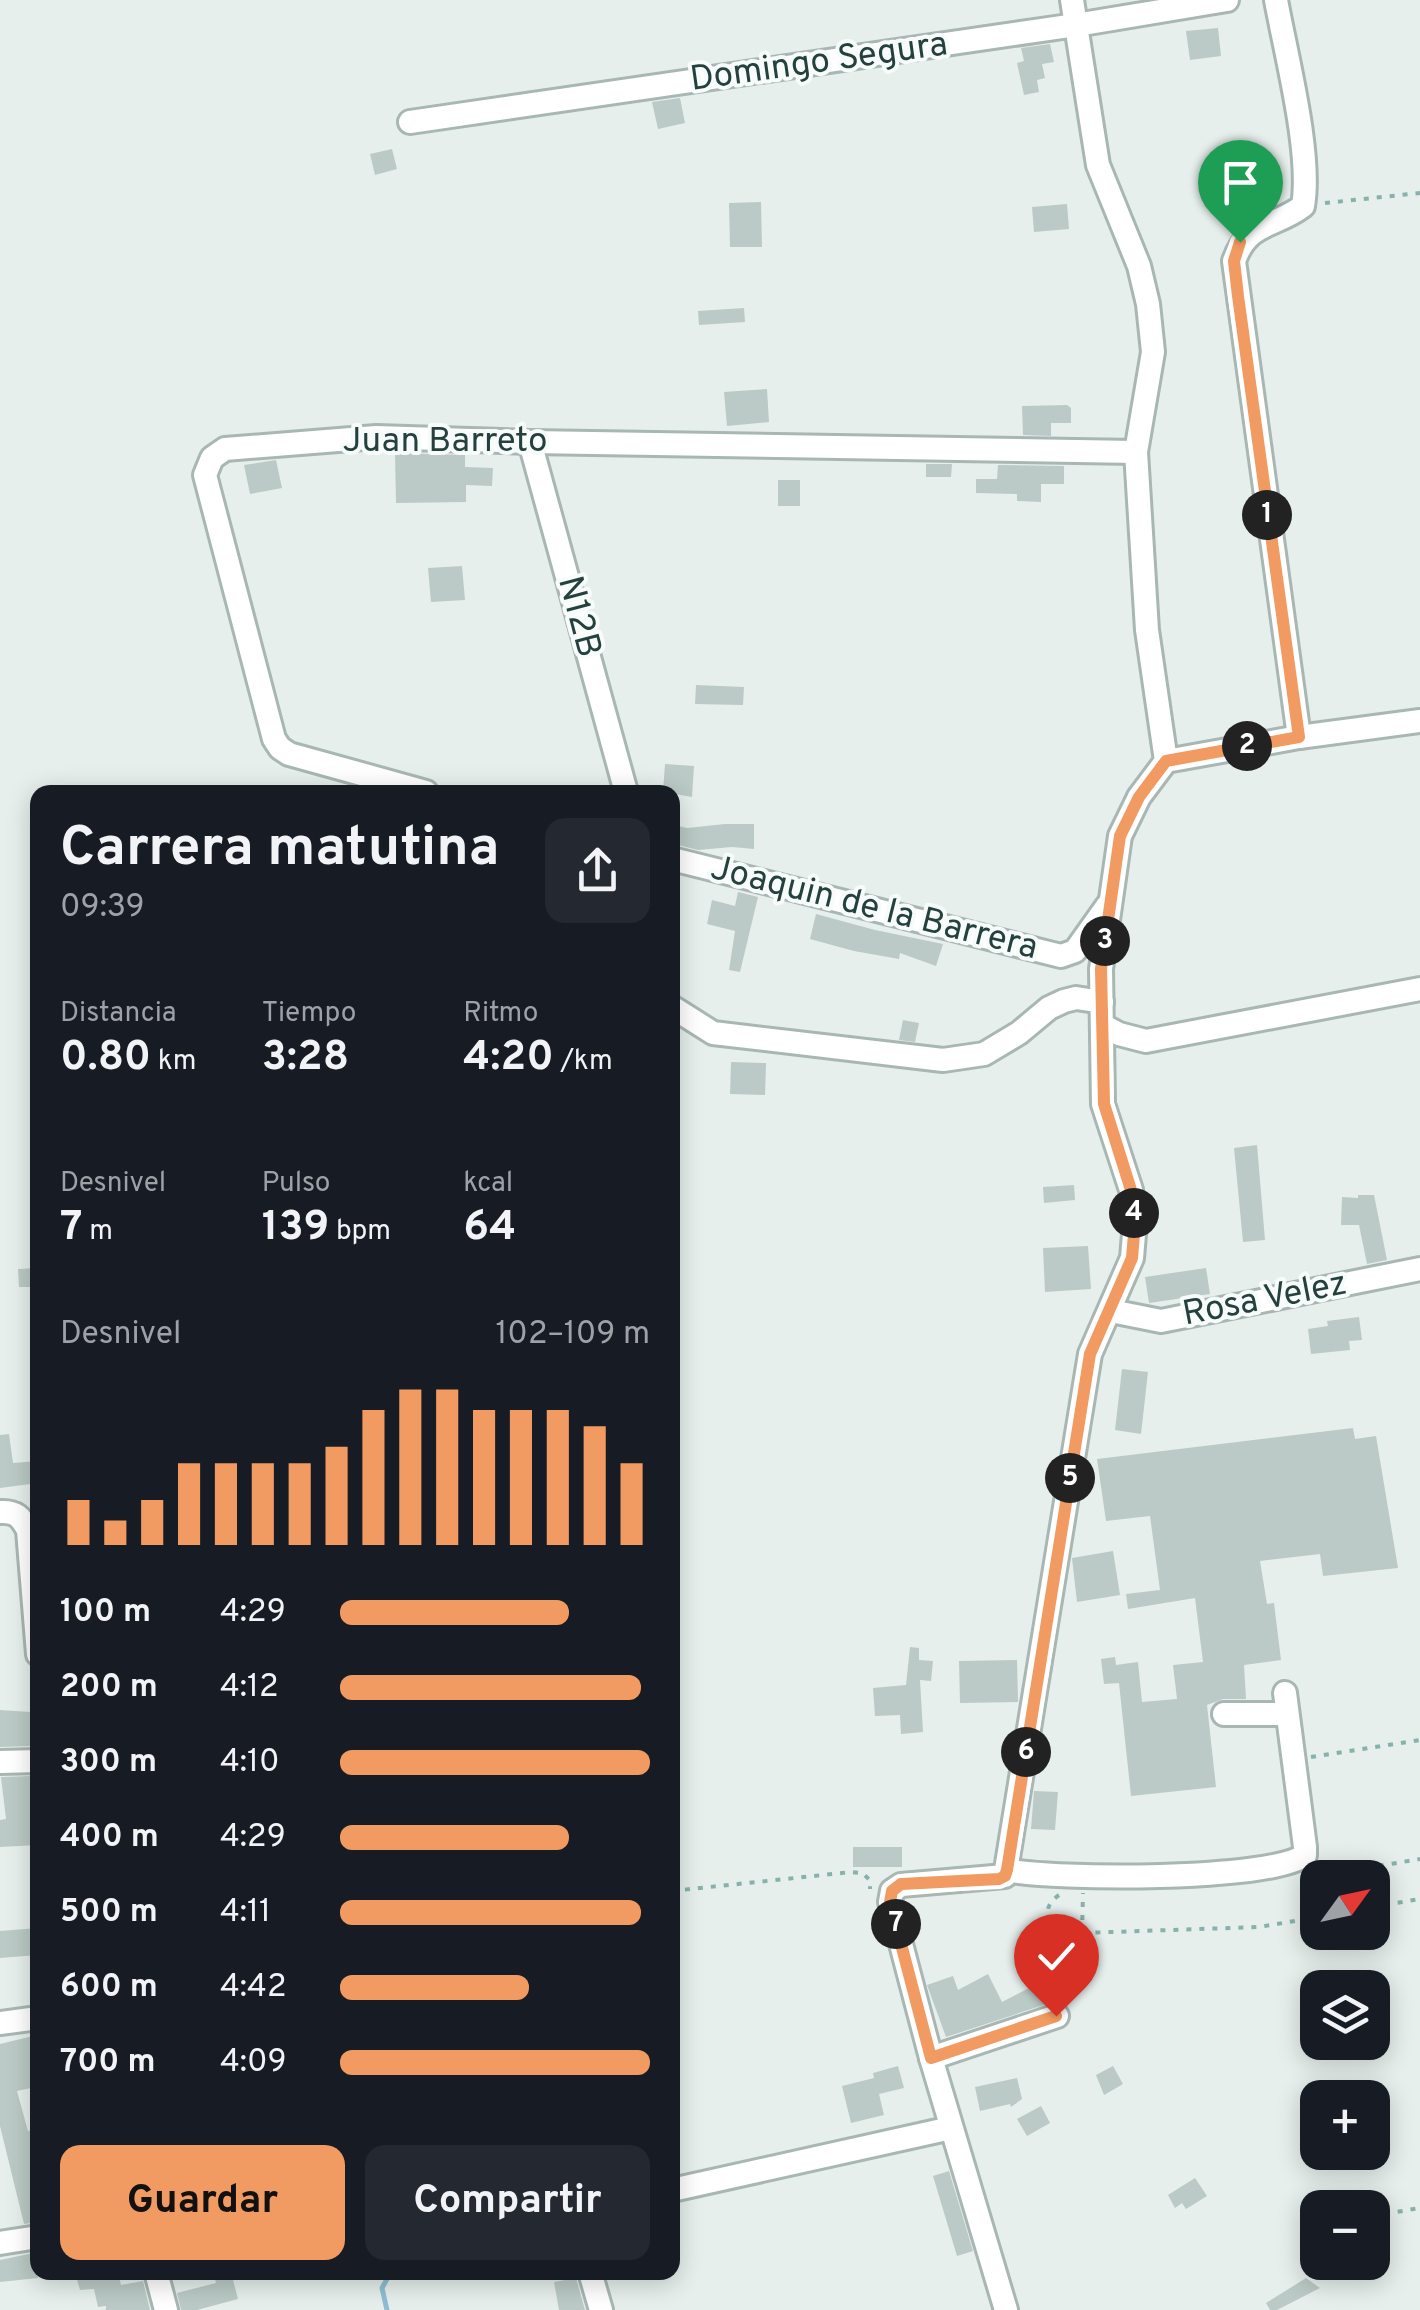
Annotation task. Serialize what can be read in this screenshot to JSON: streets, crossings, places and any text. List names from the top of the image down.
{
  "streets": {
    "street": [
      "Domingo Segura",
      "Juan Barreto",
      "N12B",
      "Joaquin de la Barrera",
      "Rosa Velez"
    ]
  },
  "crossings": [
    ["Juan Barreto", "N12B"]
  ],
  "north": "top right",
  "page": {
    "pins": [
      "1",
      "2",
      "3",
      "4",
      "5",
      "6",
      "7"
    ],
    "heading": ["Carrera matutina", "09:39"],
    "stats": [
      ["Distancia", "0.80 km"],
      ["Tiempo", "3:28"],
      ["Ritmo", "4:20 /km"],
      ["Desnivel", "7 m"],
      ["Pulso", "139 bpm"],
      ["kcal", "64"]
    ],
    "chart": ["Desnivel", "102–109 m"],
    "list": [
      {
        "name": "100 m",
        "note": "4:29"
      },
      {
        "name": "200 m",
        "note": "4:12"
      },
      {
        "name": "300 m",
        "note": "4:10"
      },
      {
        "name": "400 m",
        "note": "4:29"
      },
      {
        "name": "500 m",
        "note": "4:11"
      },
      {
        "name": "600 m",
        "note": "4:42"
      },
      {
        "name": "700 m",
        "note": "4:09"
      }
    ],
    "map_buttons": ["+", "−"],
    "buttons": ["Guardar", "Compartir"]
  }
}
